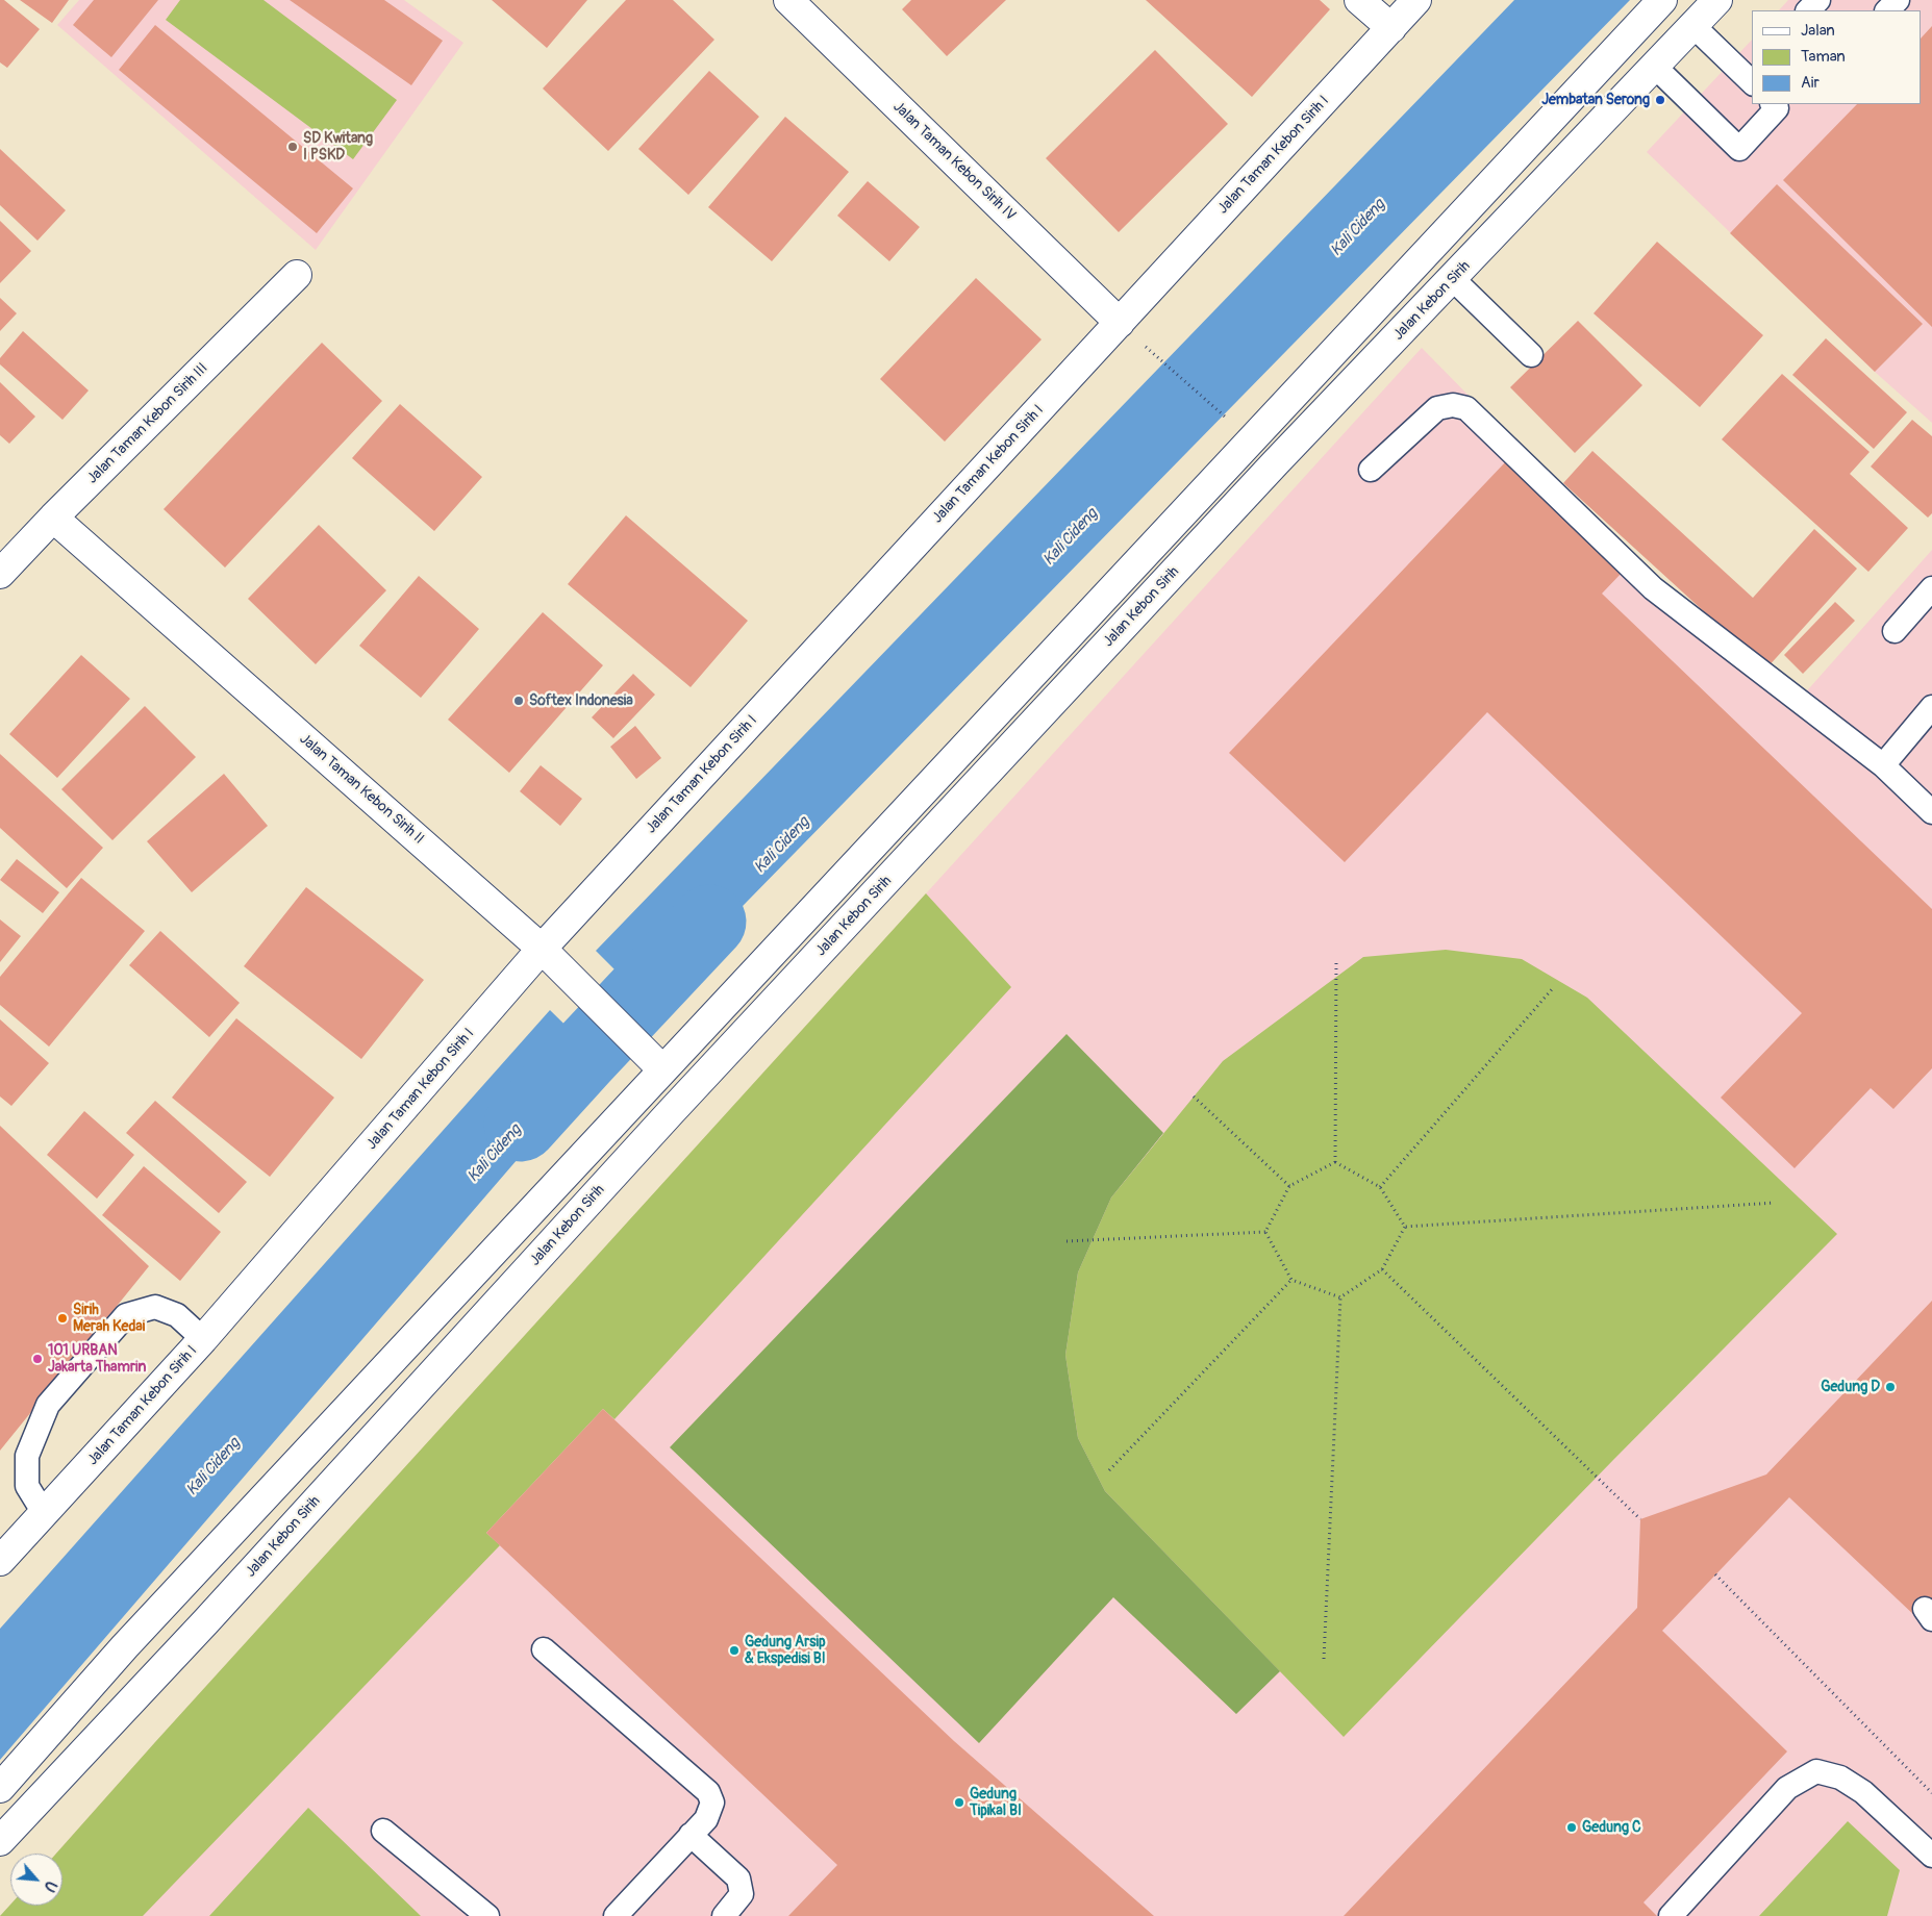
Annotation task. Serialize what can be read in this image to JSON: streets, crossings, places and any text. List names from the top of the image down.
{
  "streets": {
    "main road": [
      "Jalan Taman Kebon Sirih I",
      "Jalan Taman Kebon Sirih IV",
      "Jalan Kebon Sirih",
      "Jalan Taman Kebon Sirih III",
      "Jalan Taman Kebon Sirih II"
    ]
  },
  "crossings": [
    ["Jalan Taman Kebon Sirih I", "Jalan Taman Kebon Sirih IV"],
    ["Jalan Taman Kebon Sirih I", "Jalan Taman Kebon Sirih II"],
    ["Jalan Taman Kebon Sirih III", "Jalan Taman Kebon Sirih II"]
  ],
  "water": ["Kali Cideng"],
  "places": [
    "Jembatan Serong",
    "SD Kwitang I PSKD",
    "Softex Indonesia",
    "Sirih Merah Kedai",
    "1O1 URBAN Jakarta Thamrin",
    "Gedung D",
    "Gedung Arsip & Ekspedisi BI",
    "Gedung Tipikal BI",
    "Gedung C"
  ],
  "legend": ["Jalan", "Taman", "Air"],
  "north": "bottom right"
}
